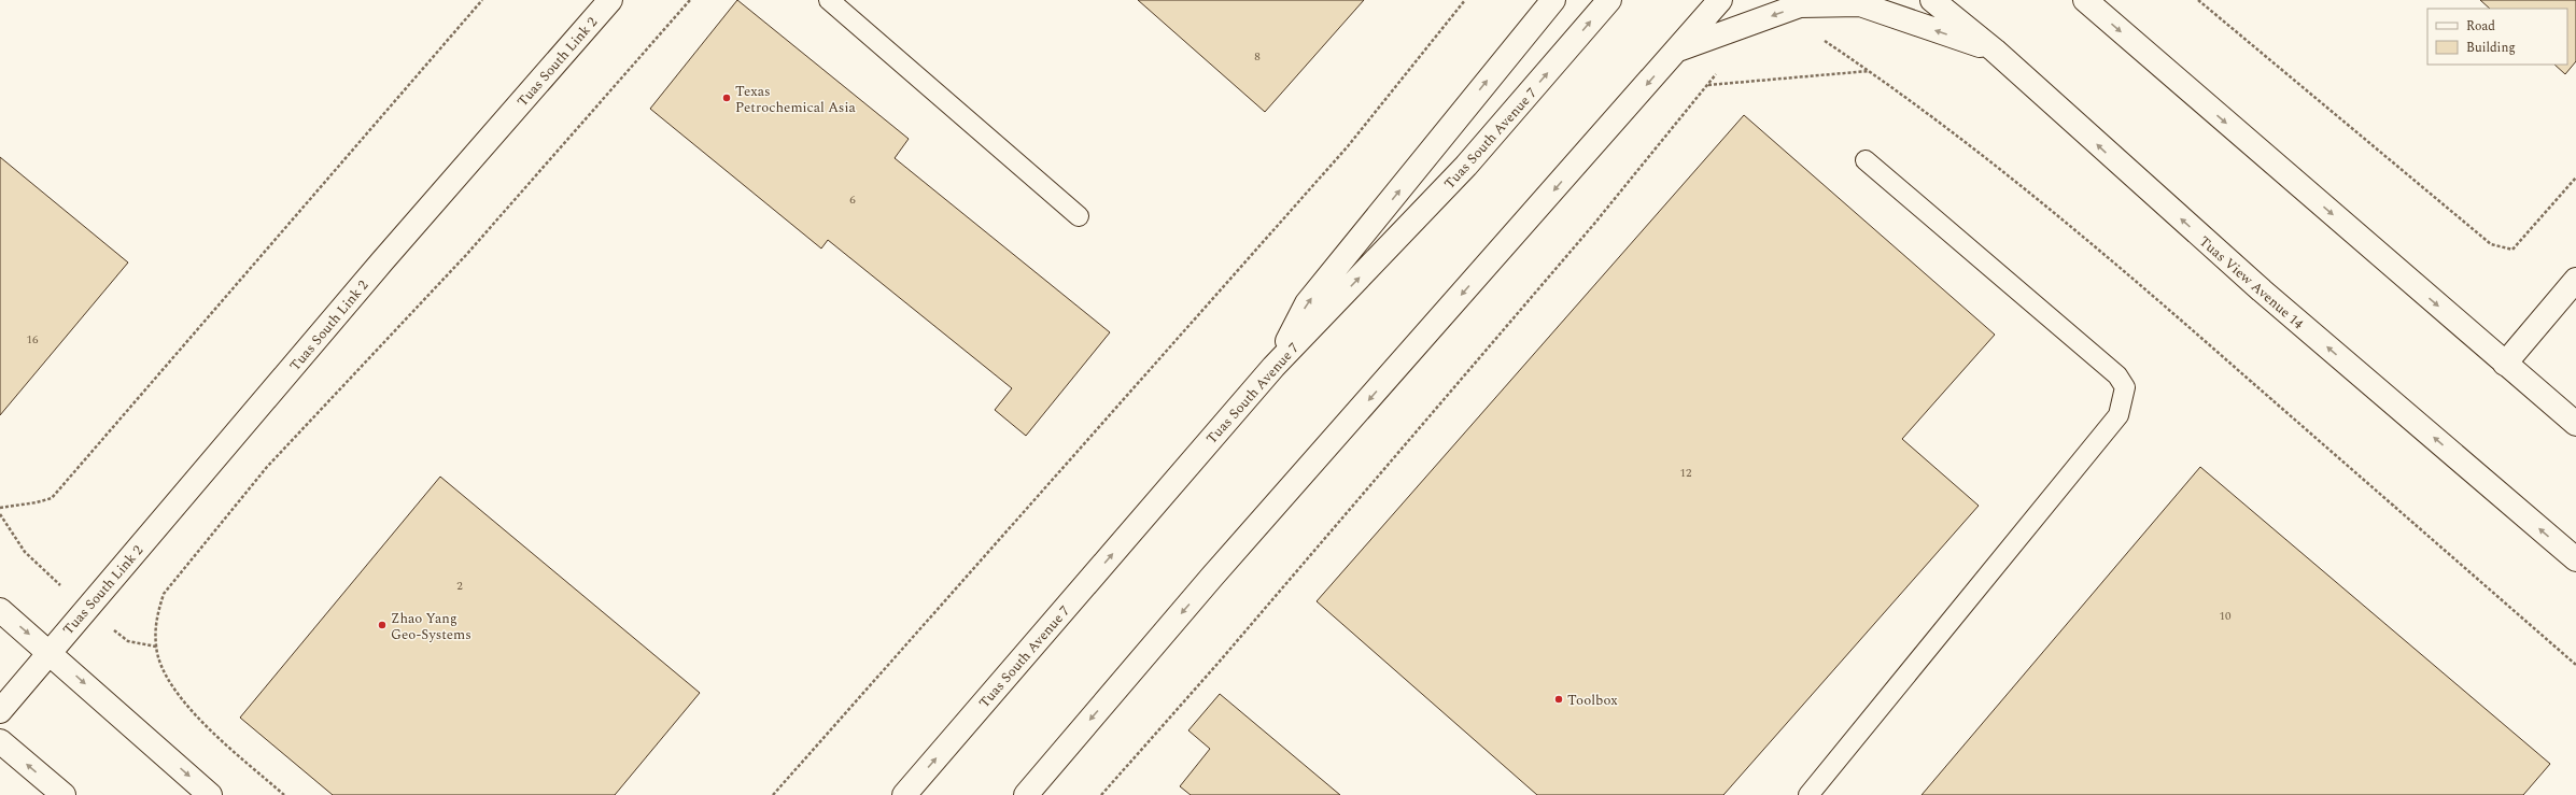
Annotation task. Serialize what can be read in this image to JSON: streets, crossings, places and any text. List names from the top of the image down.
{
  "streets": {
    "street": ["Tuas South Link 2", "Tuas South Avenue 7", "Tuas View Avenue 14"]
  },
  "places": ["Texas Petrochemical Asia", "Zhao Yang Geo-Systems", "Toolbox"],
  "house_numbers": [
    "8",
    "6",
    "16",
    "12",
    "2",
    "10"
  ],
  "legend": ["Road", "Building"]
}
